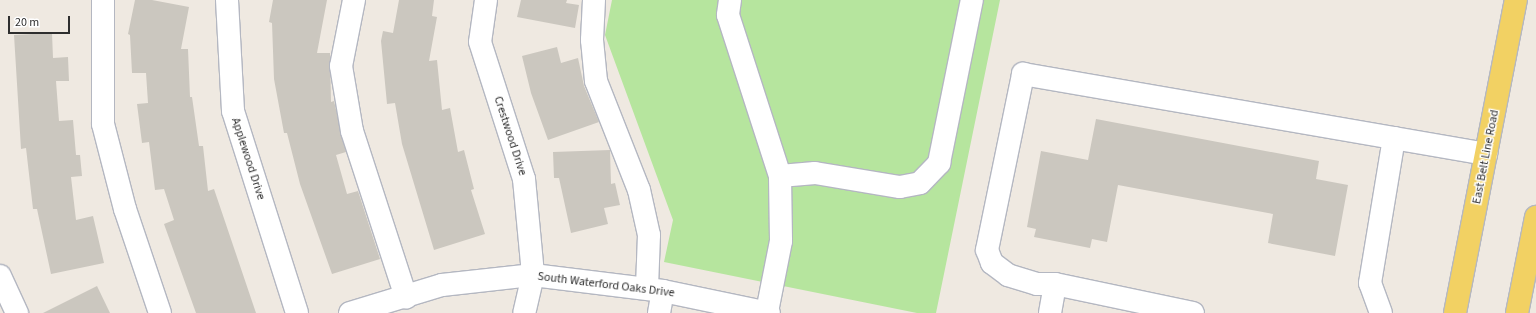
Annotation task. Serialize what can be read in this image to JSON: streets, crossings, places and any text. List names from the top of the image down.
{
  "streets": {
    "main road": ["East Belt Line Road"],
    "street": ["Crestwood Drive", "Applewood Drive", "South Waterford Oaks Drive"]
  },
  "crossings": [
    ["Crestwood Drive", "South Waterford Oaks Drive"]
  ],
  "scale_bar": "20 m"
}
